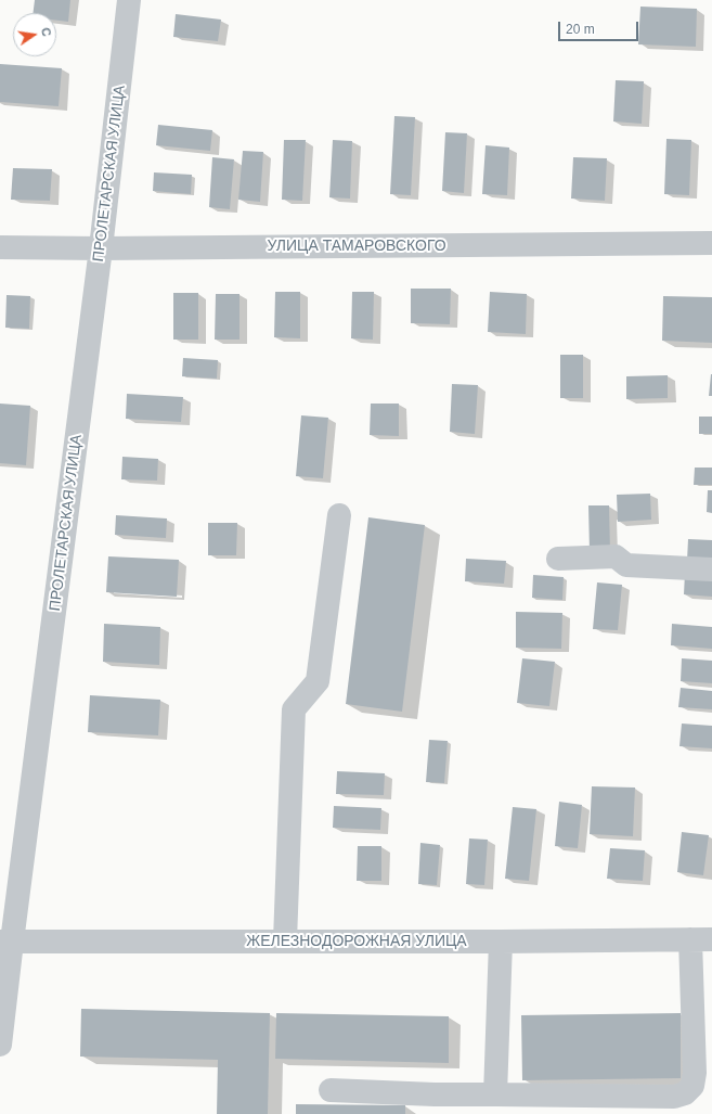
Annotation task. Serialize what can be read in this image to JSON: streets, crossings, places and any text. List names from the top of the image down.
{
  "streets": {
    "street": ["ПРОЛЕТАРСКАЯ УЛИЦА", "УЛИЦА ТАМАРОВСКОГО", "ЖЕЛЕЗНОДОРОЖНАЯ УЛИЦА"]
  },
  "crossings": [
    ["ПРОЛЕТАРСКАЯ УЛИЦА", "УЛИЦА ТАМАРОВСКОГО"],
    ["ПРОЛЕТАРСКАЯ УЛИЦА", "ЖЕЛЕЗНОДОРОЖНАЯ УЛИЦА"]
  ],
  "scale_bar": "20 m",
  "north": "right"
}
